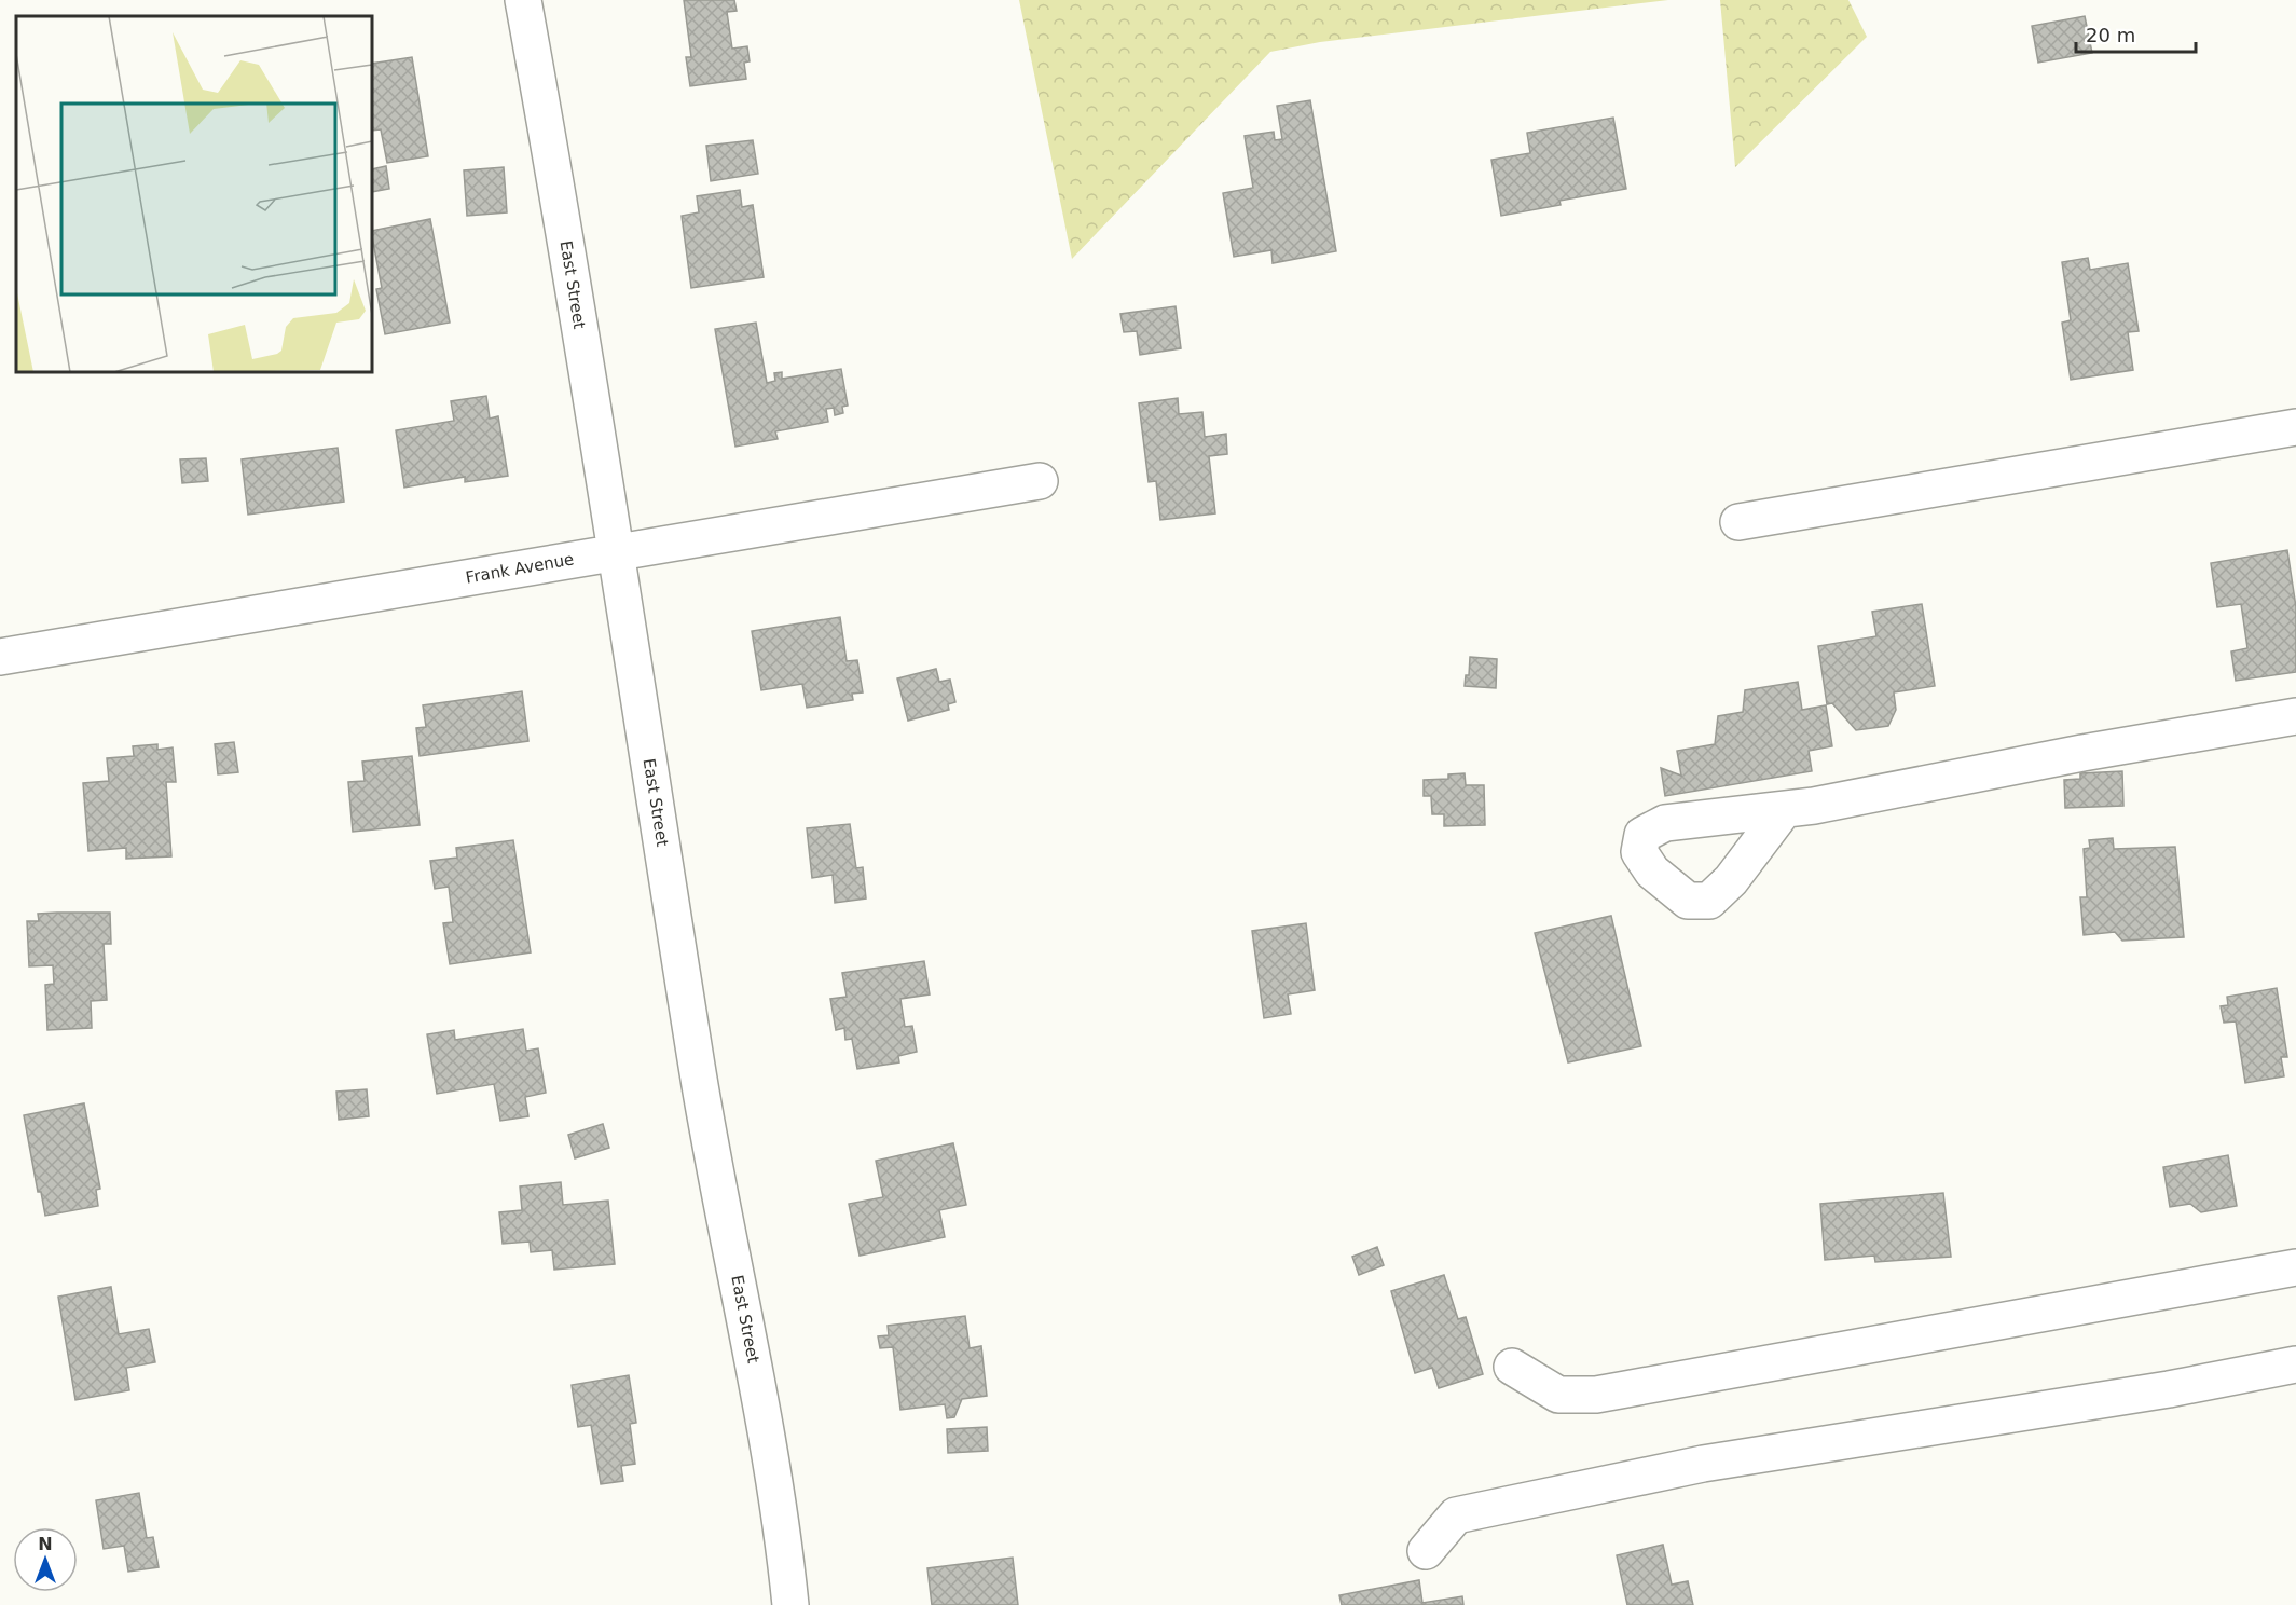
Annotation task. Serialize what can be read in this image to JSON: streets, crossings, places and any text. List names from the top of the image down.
{
  "streets": {
    "street": ["East Street", "Frank Avenue"]
  },
  "crossings": [
    ["East Street", "Frank Avenue"]
  ],
  "scale_bar": "20 m",
  "north": "top"
}
